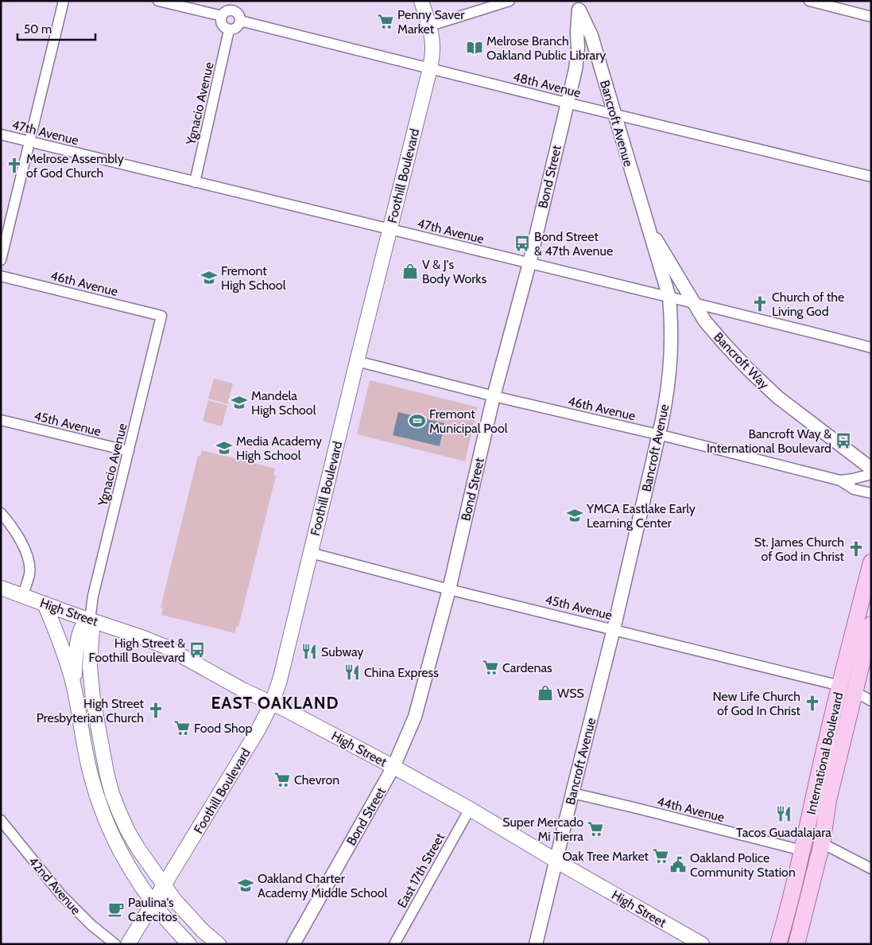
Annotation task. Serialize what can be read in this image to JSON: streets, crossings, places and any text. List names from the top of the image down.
{
  "streets": {
    "main road": ["Foothill Boulevard", "High Street", "International Boulevard"],
    "street": [
      "48th Avenue",
      "Ygnacio Avenue",
      "Bancroft Avenue",
      "47th Avenue",
      "Bond Street",
      "46th Avenue",
      "Bancroft Way",
      "45th Avenue",
      "44th Avenue",
      "East 17th Street",
      "42nd Avenue"
    ]
  },
  "crossings": [
    ["48th Avenue", "Ygnacio Avenue"],
    ["48th Avenue", "Bancroft Avenue"],
    ["48th Avenue", "Foothill Boulevard"],
    ["48th Avenue", "Bond Street"],
    ["Ygnacio Avenue", "47th Avenue"],
    ["Ygnacio Avenue", "46th Avenue"],
    ["Ygnacio Avenue", "45th Avenue"],
    ["Ygnacio Avenue", "High Street"],
    ["Bancroft Avenue", "47th Avenue"],
    ["Bancroft Avenue", "Bond Street"],
    ["Bancroft Avenue", "46th Avenue"],
    ["Bancroft Avenue", "Bancroft Way"],
    ["Bancroft Avenue", "45th Avenue"],
    ["Bancroft Avenue", "High Street"],
    ["Bancroft Avenue", "44th Avenue"],
    ["47th Avenue", "Foothill Boulevard"],
    ["47th Avenue", "Bond Street"],
    ["47th Avenue", "Bancroft Way"],
    ["Foothill Boulevard", "46th Avenue"],
    ["Foothill Boulevard", "45th Avenue"],
    ["Foothill Boulevard", "High Street"],
    ["Bond Street", "46th Avenue"],
    ["Bond Street", "45th Avenue"],
    ["Bond Street", "High Street"],
    ["45th Avenue", "International Boulevard"],
    ["High Street", "East 17th Street"],
    ["International Boulevard", "44th Avenue"]
  ],
  "districts": ["EAST OAKLAND"],
  "places": {
    "supermarket": [
      "Penny Saver Market",
      "Cardenas",
      "Food Shop",
      "Chevron",
      "Super Mercado Mi Tierra",
      "Oak Tree Market"
    ],
    "library": ["Melrose Branch Oakland Public Library"],
    "church": [
      "Melrose Assembly of God Church",
      "Church of the Living God",
      "St. James Church of God in Christ",
      "New Life Church of God In Christ",
      "High Street Presbyterian Church"
    ],
    "bus stop": ["Bond Street & 47th Avenue", "Bancroft Way & International Boulevard", "High Street & Foothill Boulevard"],
    "shop": ["V & J's Body Works", "WSS"],
    "school or university": [
      "Fremont High School",
      "Mandela High School",
      "Media Academy High School",
      "YMCA Eastlake Early Learning Center",
      "Oakland Charter Academy Middle School"
    ],
    "sports": ["Fremont Municipal Pool"],
    "restaurant": ["Subway", "China Express", "Tacos Guadalajara"],
    "public building": ["Oakland Police Community Station"],
    "cafe": ["Paulina's Cafecitos"]
  },
  "scale_bar": "50 m"
}
